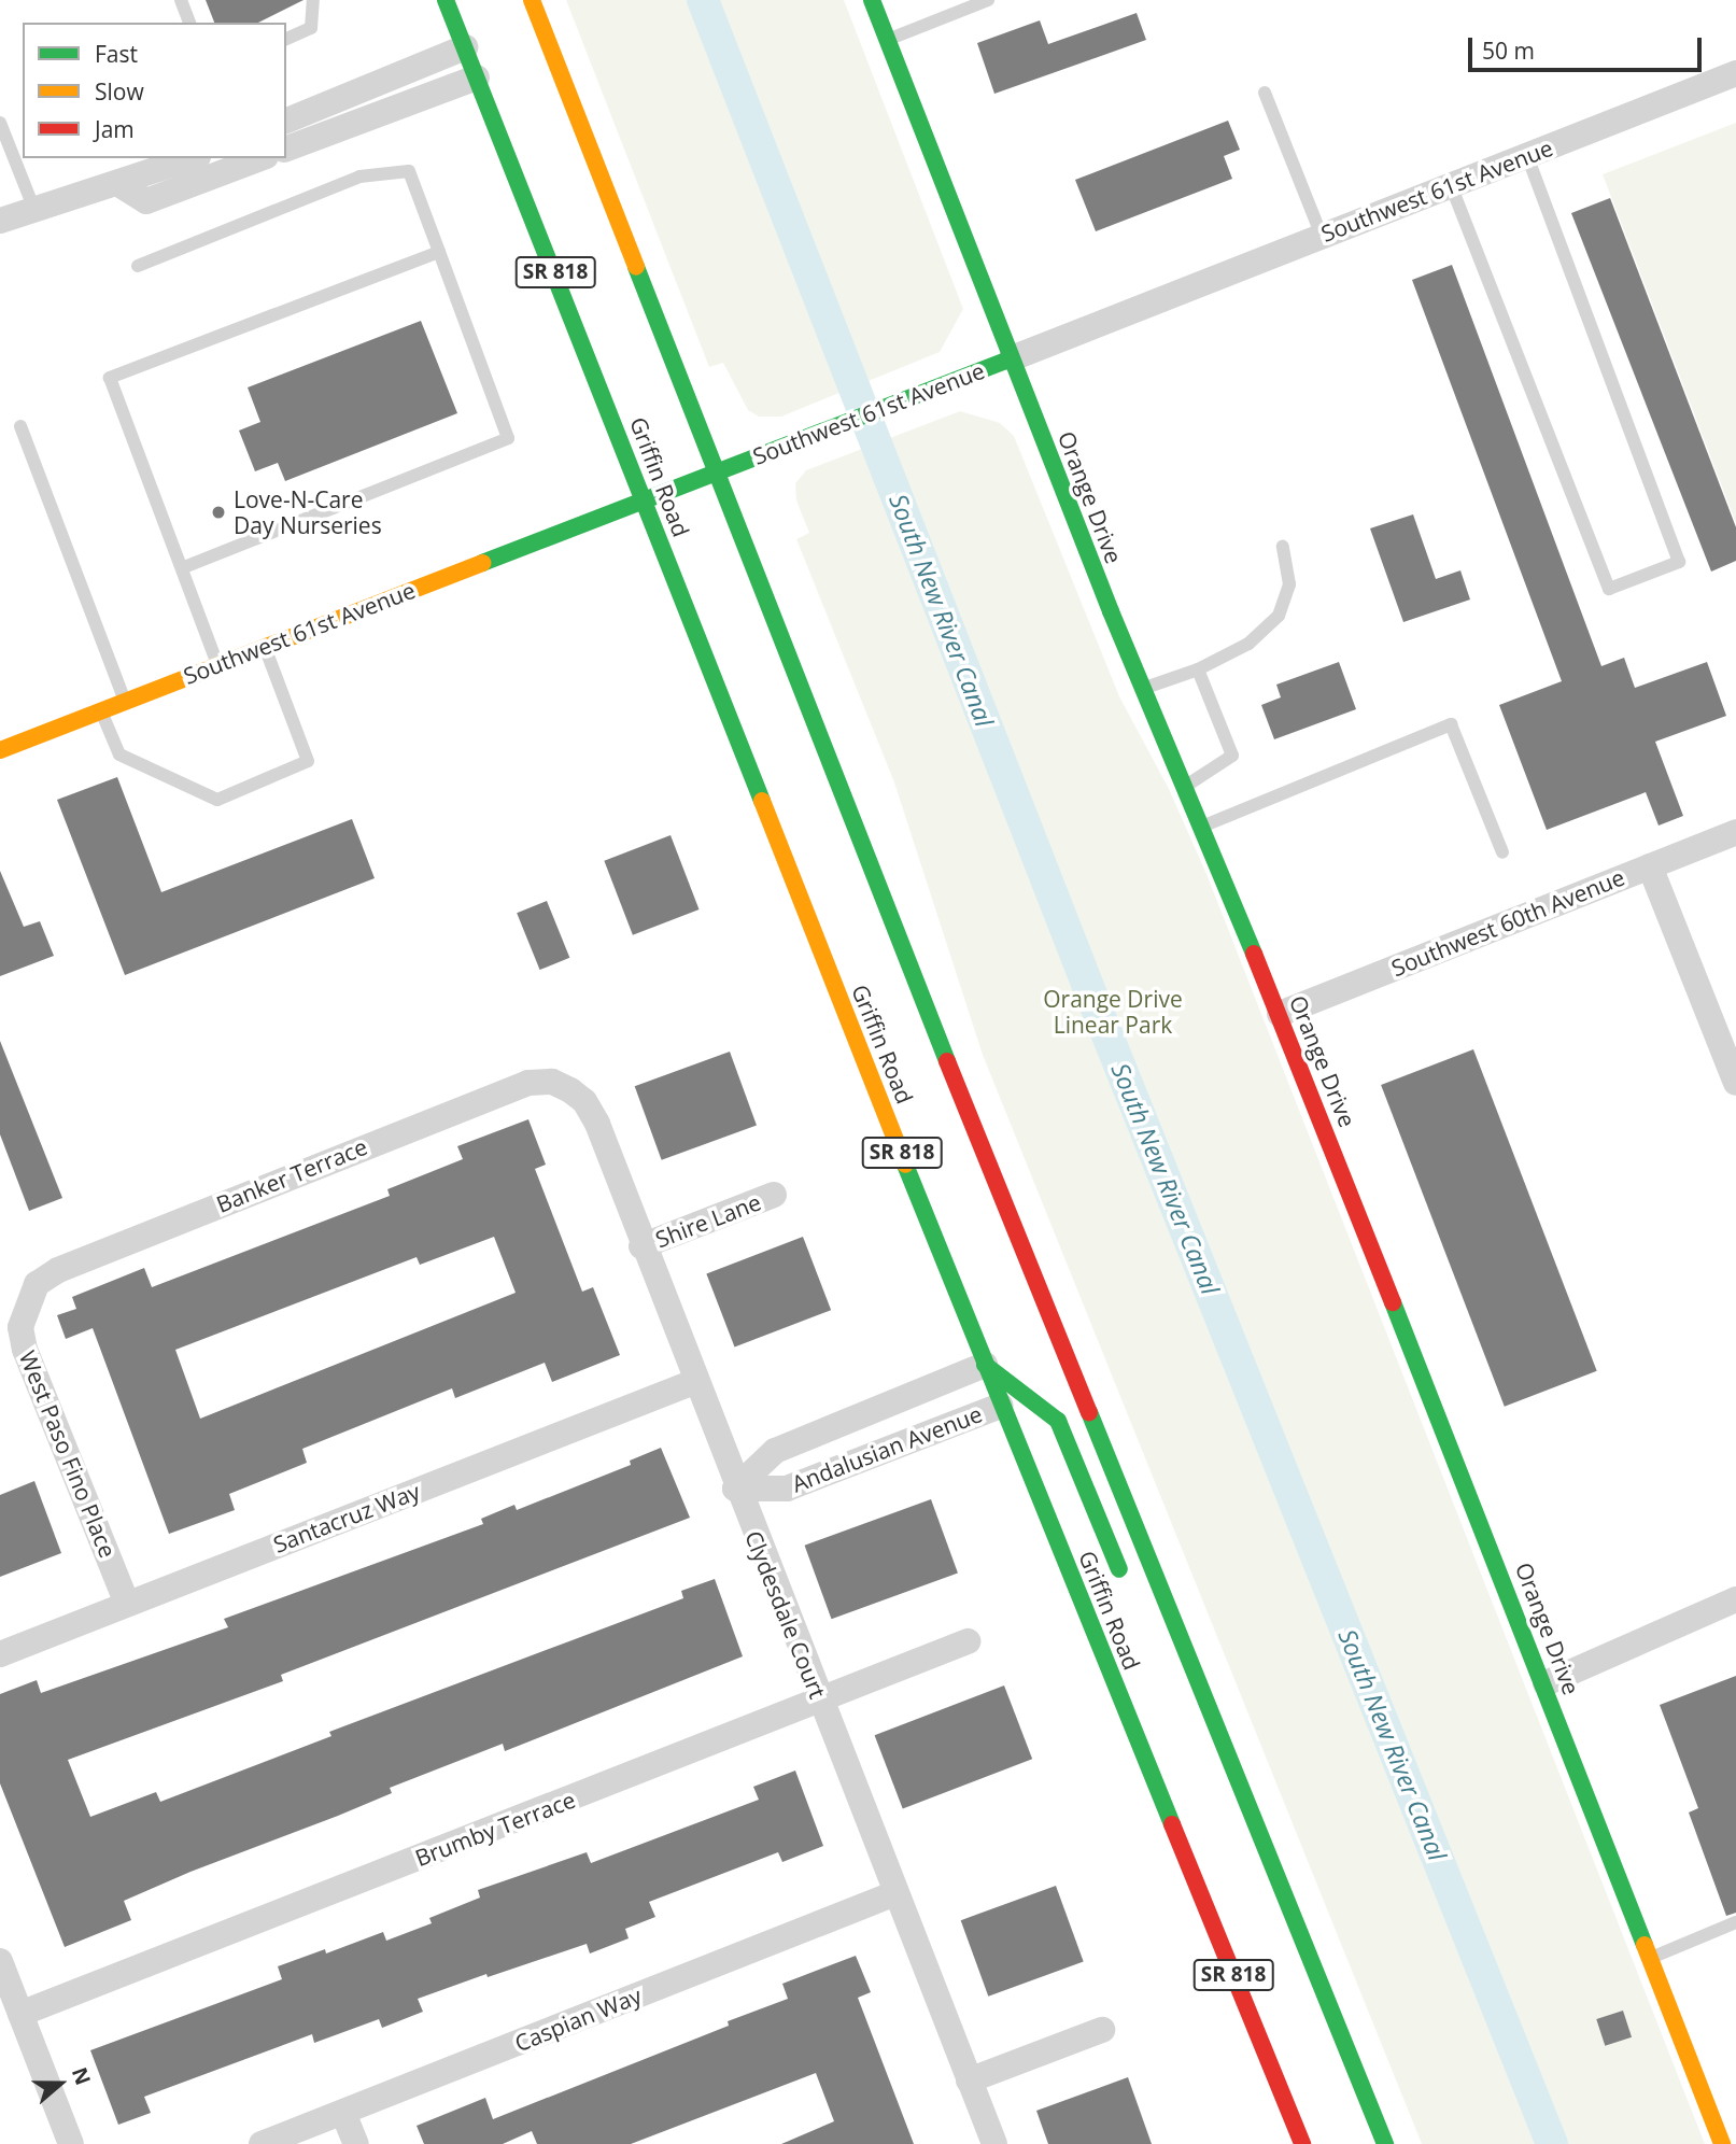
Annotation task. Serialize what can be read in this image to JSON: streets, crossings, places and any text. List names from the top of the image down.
{
  "streets": {
    "main road": [
      "Southwest 61st Avenue",
      "SR 818",
      "Griffin Road",
      "Orange Drive"
    ],
    "street": [
      "Southwest 60th Avenue",
      "Banker Terrace",
      "Shire Lane",
      "Andalusian Avenue",
      "West Paso Fino Place",
      "Santacruz Way",
      "Clydesdale Court",
      "Brumby Terrace",
      "Caspian Way"
    ]
  },
  "crossings": [
    ["Southwest 61st Avenue", "SR 818"],
    ["Southwest 61st Avenue", "Griffin Road"],
    ["Southwest 61st Avenue", "Orange Drive"],
    ["Griffin Road", "Andalusian Avenue"],
    ["Orange Drive", "Southwest 60th Avenue"],
    ["Banker Terrace", "West Paso Fino Place"],
    ["Banker Terrace", "Clydesdale Court"],
    ["Shire Lane", "Clydesdale Court"],
    ["Andalusian Avenue", "Clydesdale Court"],
    ["West Paso Fino Place", "Santacruz Way"],
    ["Santacruz Way", "Clydesdale Court"],
    ["Clydesdale Court", "Brumby Terrace"],
    ["Clydesdale Court", "Caspian Way"]
  ],
  "water": ["South New River Canal"],
  "parks": ["Orange Drive Linear Park"],
  "places": ["Love-N-Care Day Nurseries"],
  "legend": ["Fast", "Slow", "Jam"],
  "scale_bar": "50 m",
  "north": "right"
}
